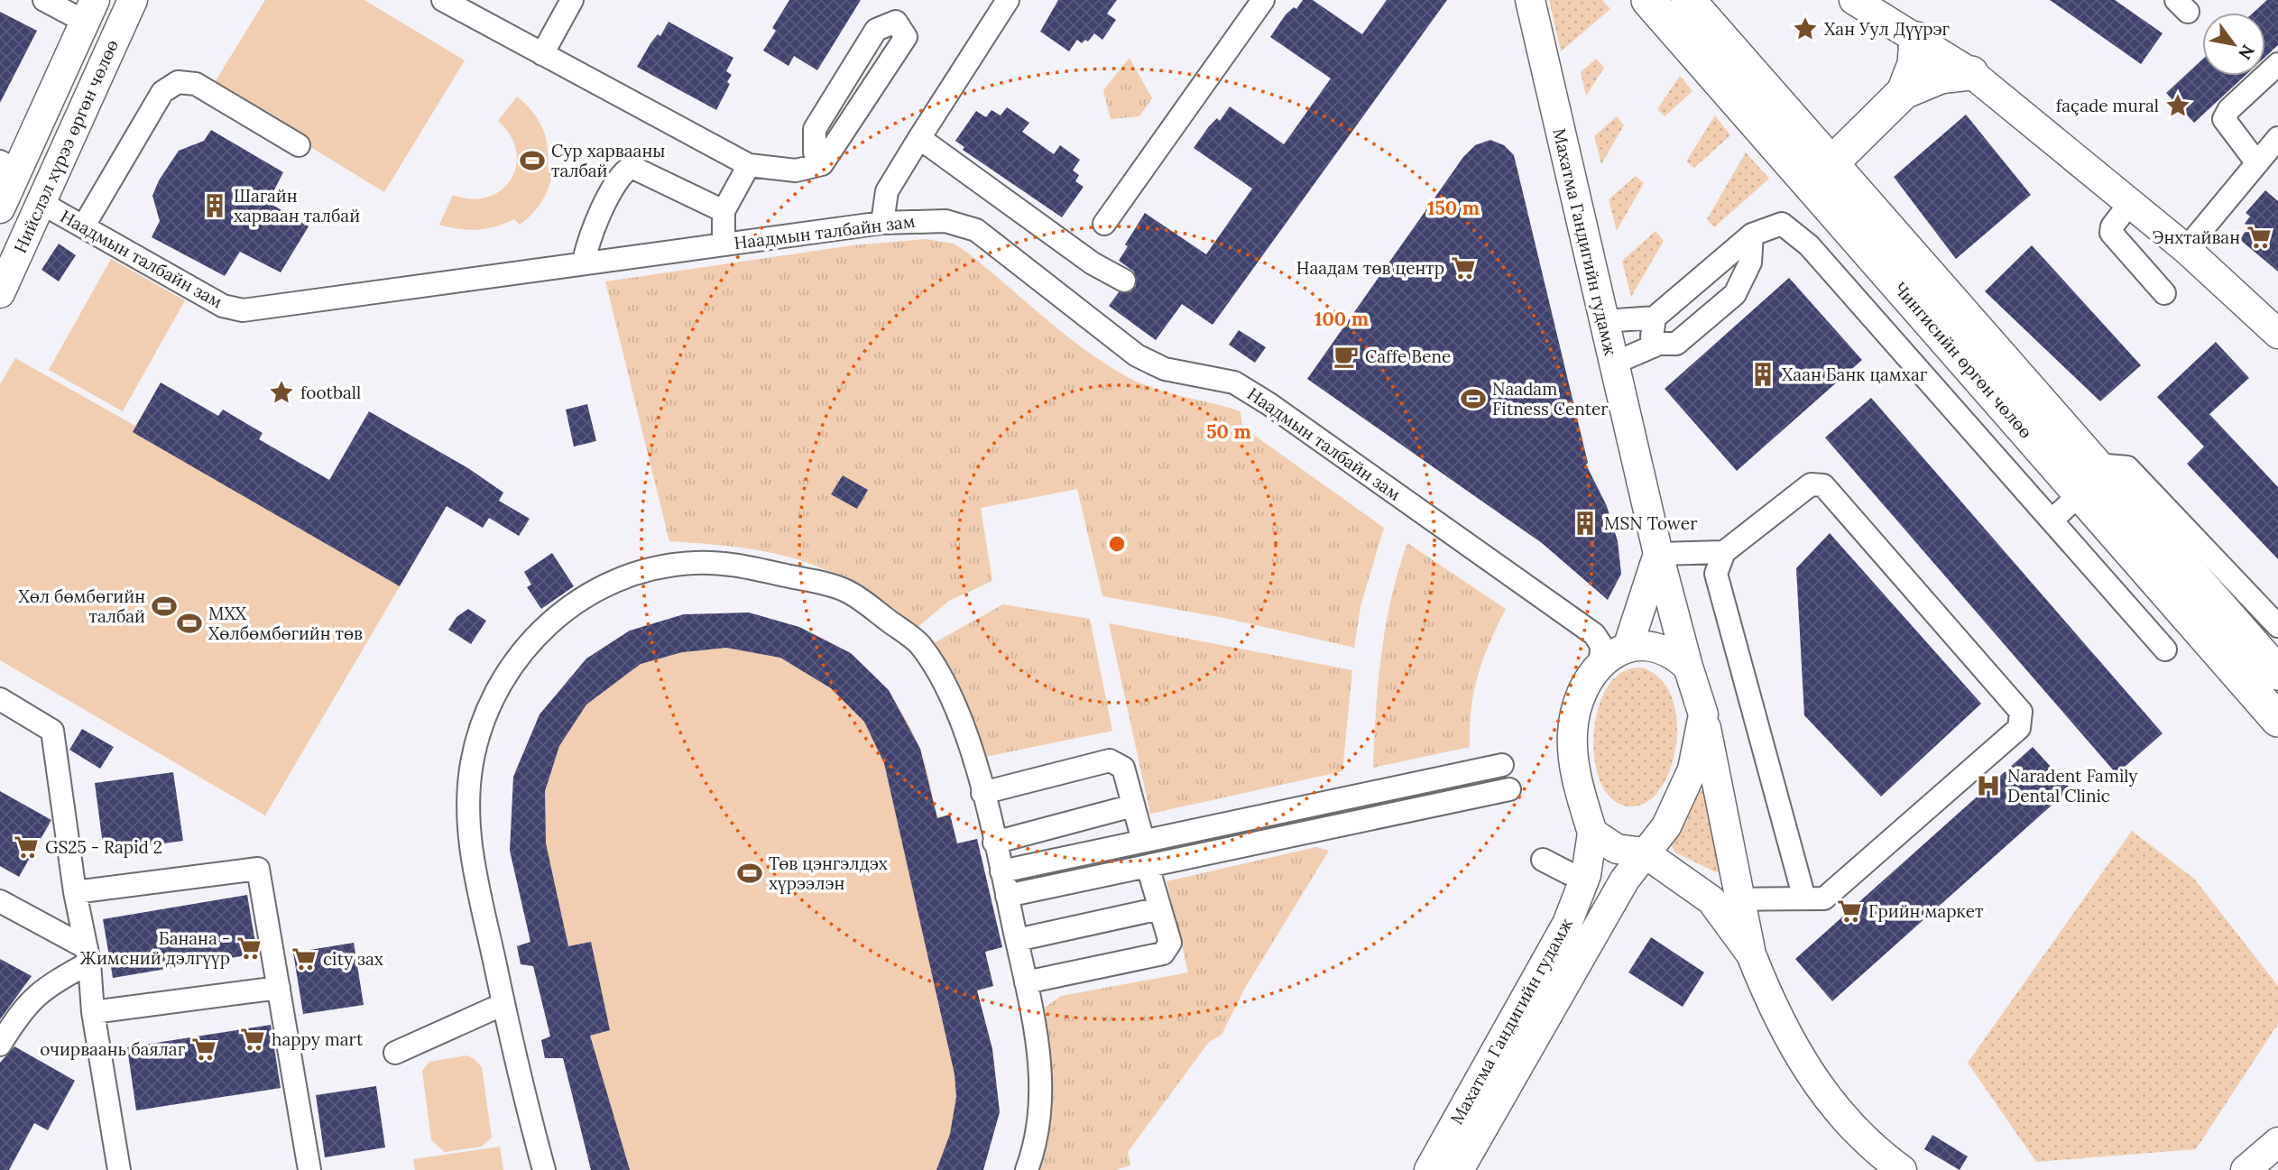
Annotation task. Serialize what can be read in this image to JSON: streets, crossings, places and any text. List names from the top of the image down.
{
  "streets": {
    "highway": ["Чингисийн өргөн чөлөө"],
    "main road": ["Нийслэл хүрээ өргөн чөлөө", "Махатма Гандигийн гудамж"],
    "street": ["Наадмын талбайн зам"]
  },
  "crossings": [
    ["Нийслэл хүрээ өргөн чөлөө", "Наадмын талбайн зам"],
    ["Наадмын талбайн зам", "Махатма Гандигийн гудамж"]
  ],
  "places": {
    "place": ["Хан Уул Дүүрэг", "façade mural", "football"],
    "sports": [
      "Сур харвааны талбай",
      "Naadam Fitness Center",
      "Хөл бөмбөгийн талбай",
      "МХХ Хөлбөмбөгийн төв",
      "Төв цэнгэлдэх хүрээлэн"
    ],
    "building": ["Шагайн харваан талбай", "Хаан Банк цамхаг", "MSN Tower"],
    "supermarket": [
      "Энхтайван",
      "Наадам төв центр",
      "GS25 - Rapid 2",
      "Грийн маркет",
      "Банана - Жимсний дэлгүүр",
      "city зах",
      "happy mart",
      "очирваань баялаг"
    ],
    "cafe": ["Caffe Bene"],
    "hospital": ["Naradent Family Dental Clinic"]
  },
  "north": "bottom right",
  "rings": ["150 m", "100 m", "50 m"]
}
